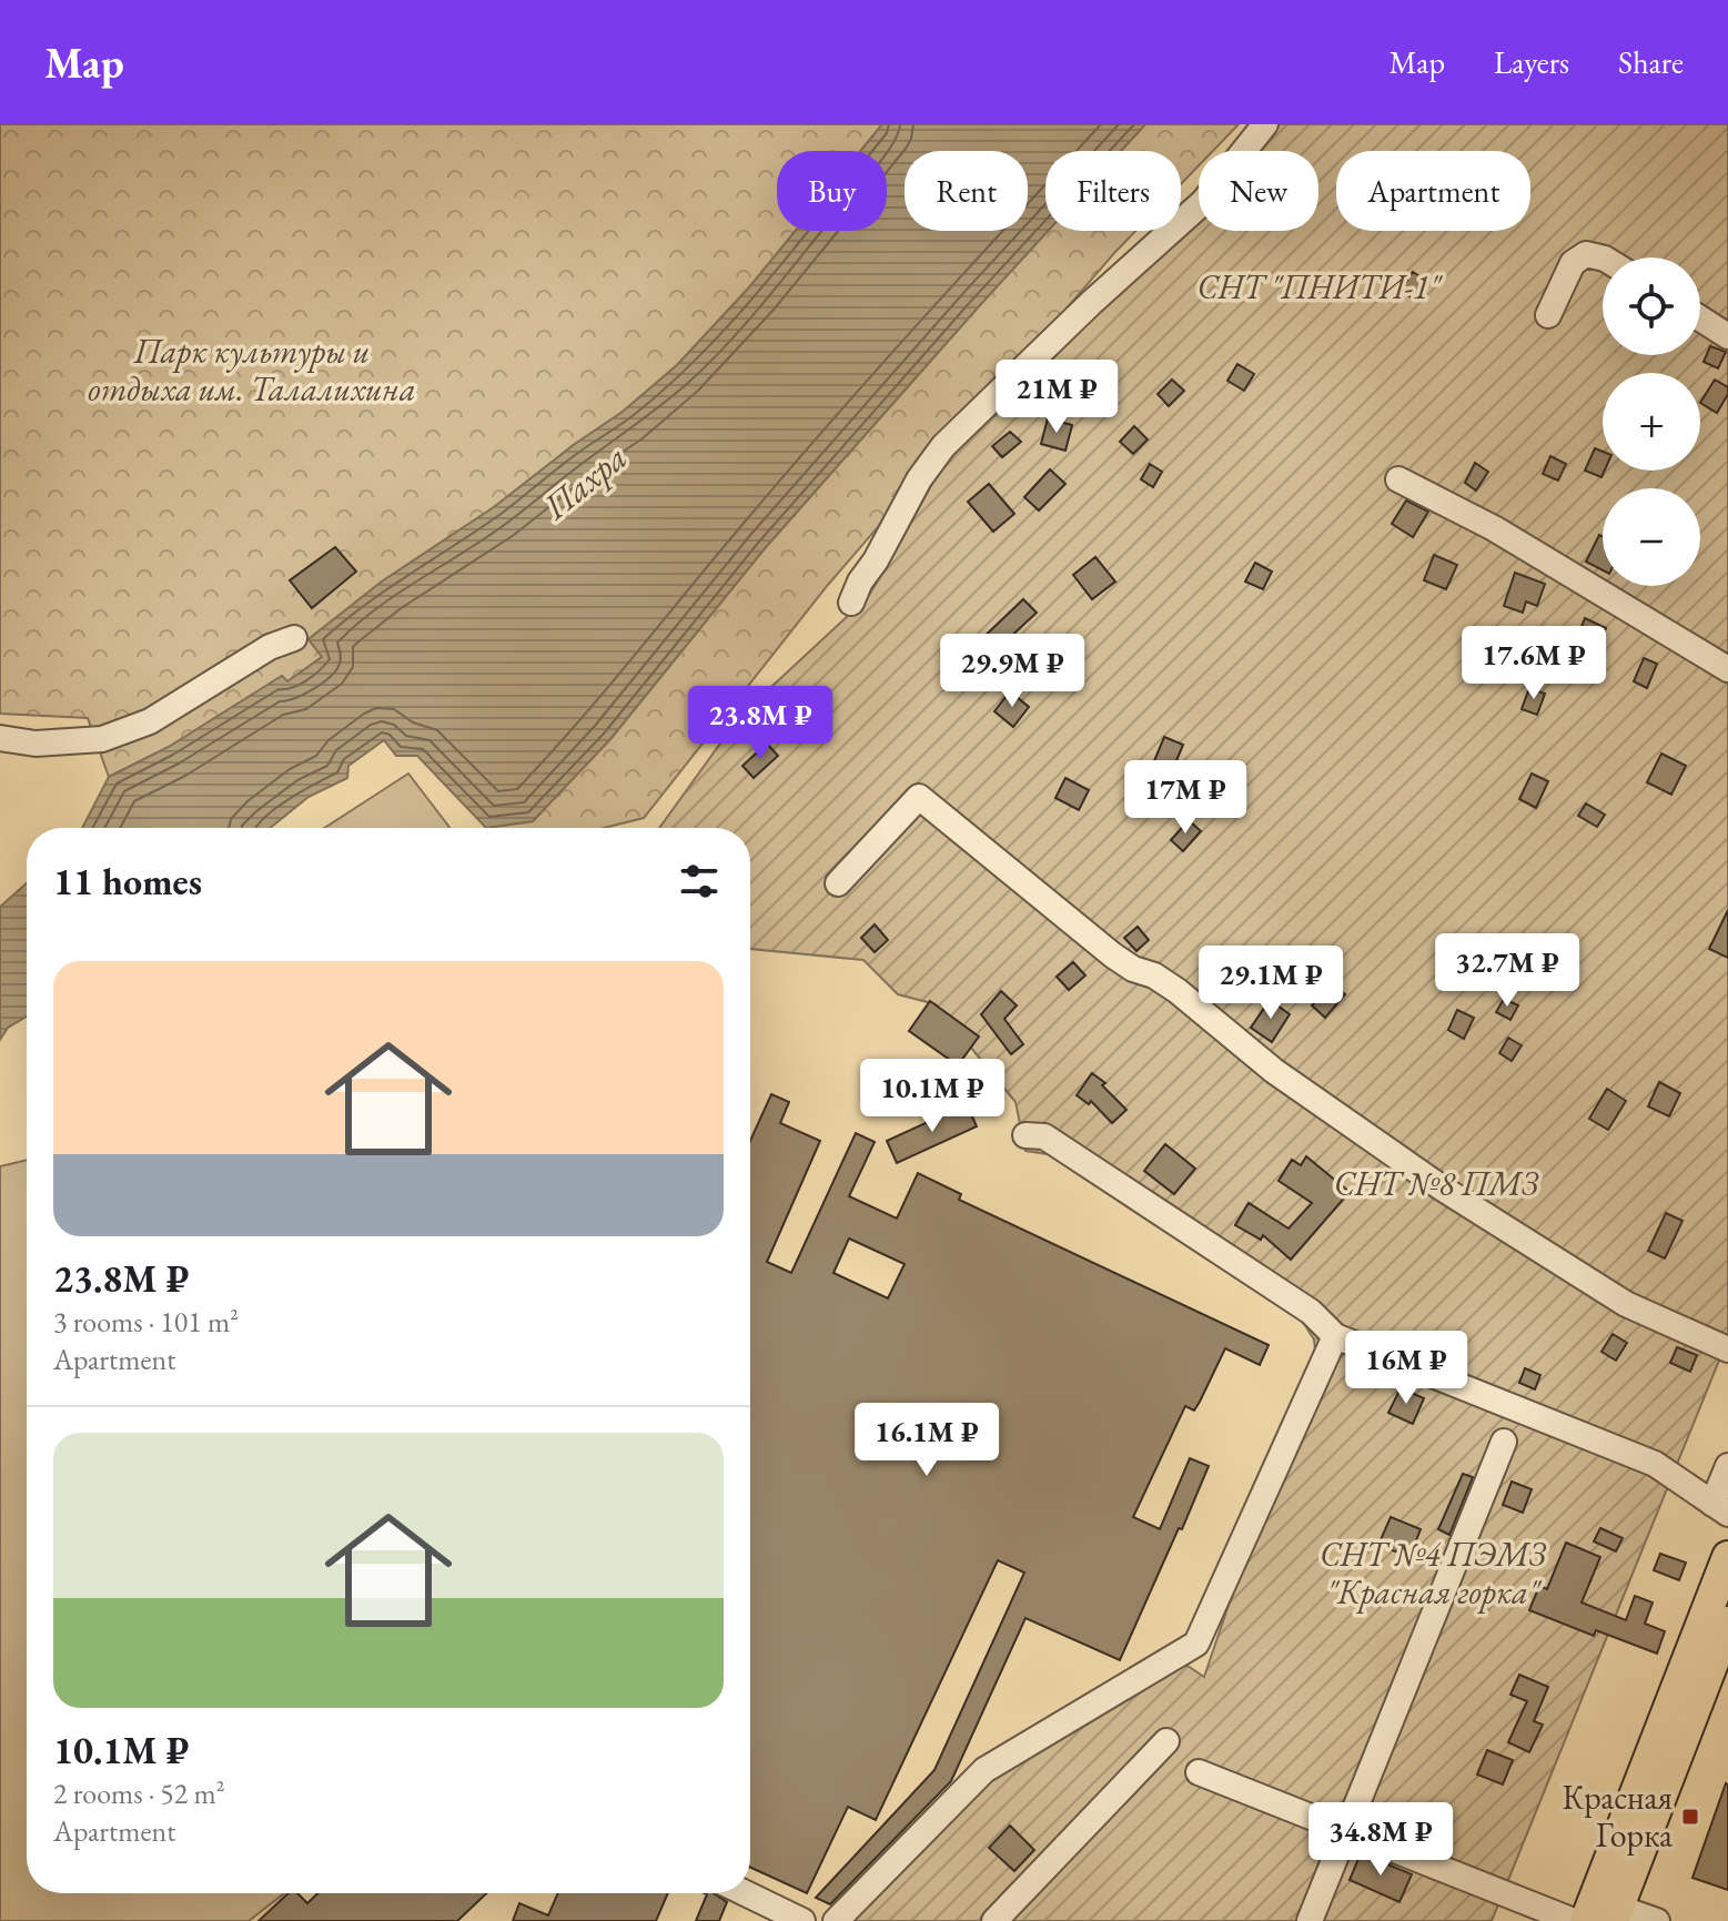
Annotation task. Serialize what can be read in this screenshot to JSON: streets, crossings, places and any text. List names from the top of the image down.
{
  "water": ["Пахра"],
  "parks": [
    "СНТ \"ПНИТИ-1\"",
    "Парк культуры и отдыха им. Талалихина",
    "СНТ №8 ПМЗ",
    "СНТ №4 ПЭМЗ \"Красная горка\""
  ],
  "places": {
    "transit": ["Красная Горка"]
  },
  "page": {
    "header": "Map",
    "nav": ["Map", "Layers", "Share"],
    "chip": [
      "Buy",
      "Rent",
      "Filters",
      "New",
      "Apartment"
    ],
    "map_buttons": ["+", "−"],
    "price": [
      "21M ₽",
      "17.6M ₽",
      "29.9M ₽",
      "23.8M ₽",
      "17M ₽",
      "32.7M ₽",
      "29.1M ₽",
      "10.1M ₽",
      "16M ₽",
      "16.1M ₽",
      "34.8M ₽"
    ],
    "heading": "11 homes",
    "list": [
      {
        "name": "23.8M ₽",
        "note": "3 rooms · 101 m² · Apartment"
      },
      {
        "name": "10.1M ₽",
        "note": "2 rooms · 52 m² · Apartment"
      }
    ]
  }
}
